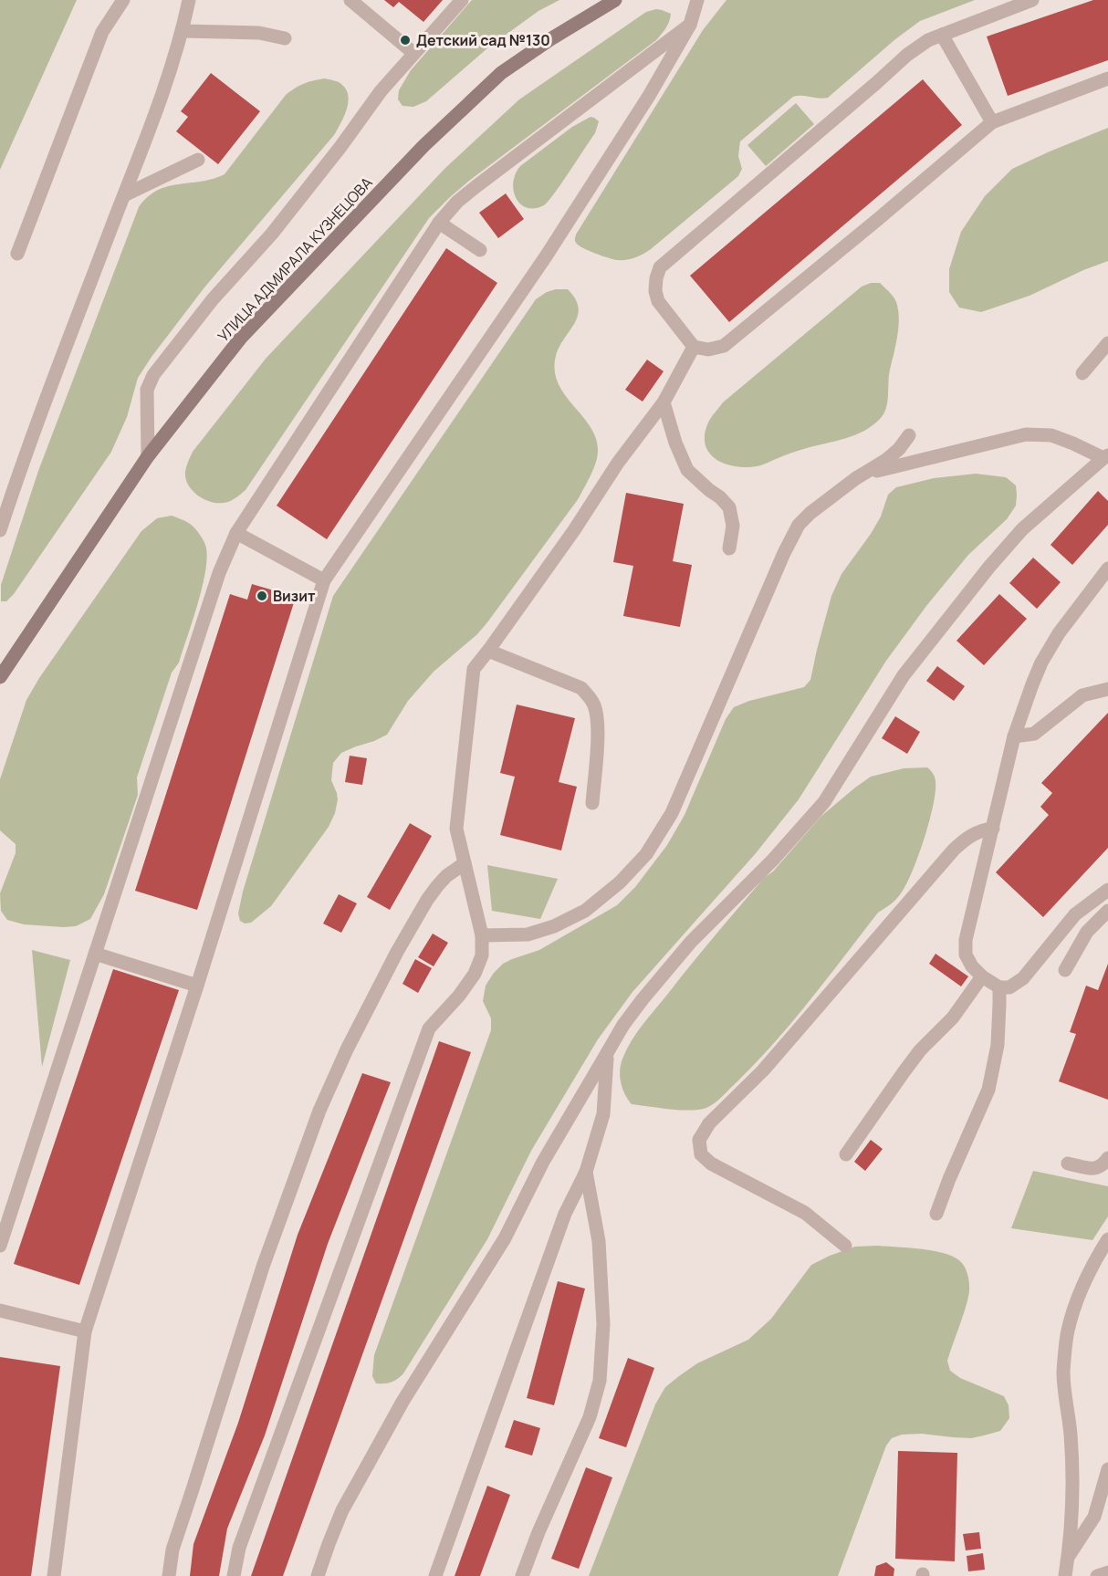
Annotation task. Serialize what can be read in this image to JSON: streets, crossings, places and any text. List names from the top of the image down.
{
  "streets": {
    "main road": ["УЛИЦА АДМИРАЛА КУЗНЕЦОВА"]
  },
  "places": ["Детский сад №130", "Визит"]
}
